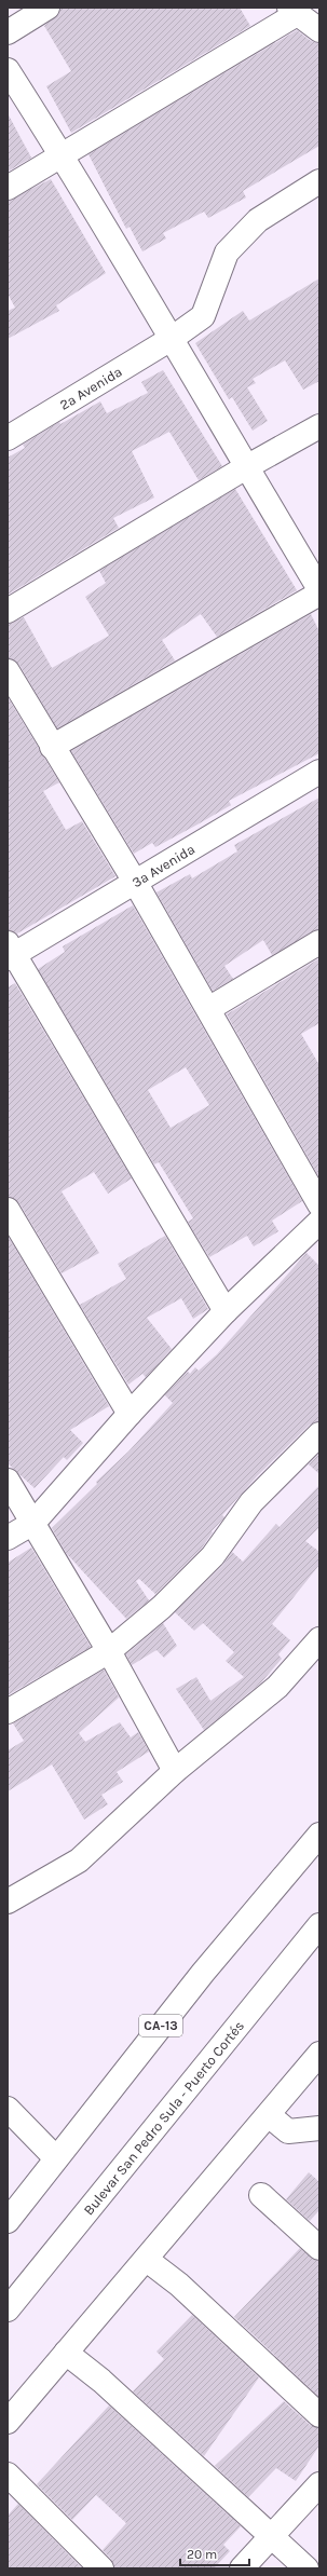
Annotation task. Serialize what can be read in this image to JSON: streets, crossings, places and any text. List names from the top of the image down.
{
  "streets": {
    "main road": [
      "2a Avenida",
      "3a Avenida",
      "CA-13",
      "Bulevar San Pedro Sula - Puerto Cortés"
    ]
  },
  "scale_bar": "20 m"
}
